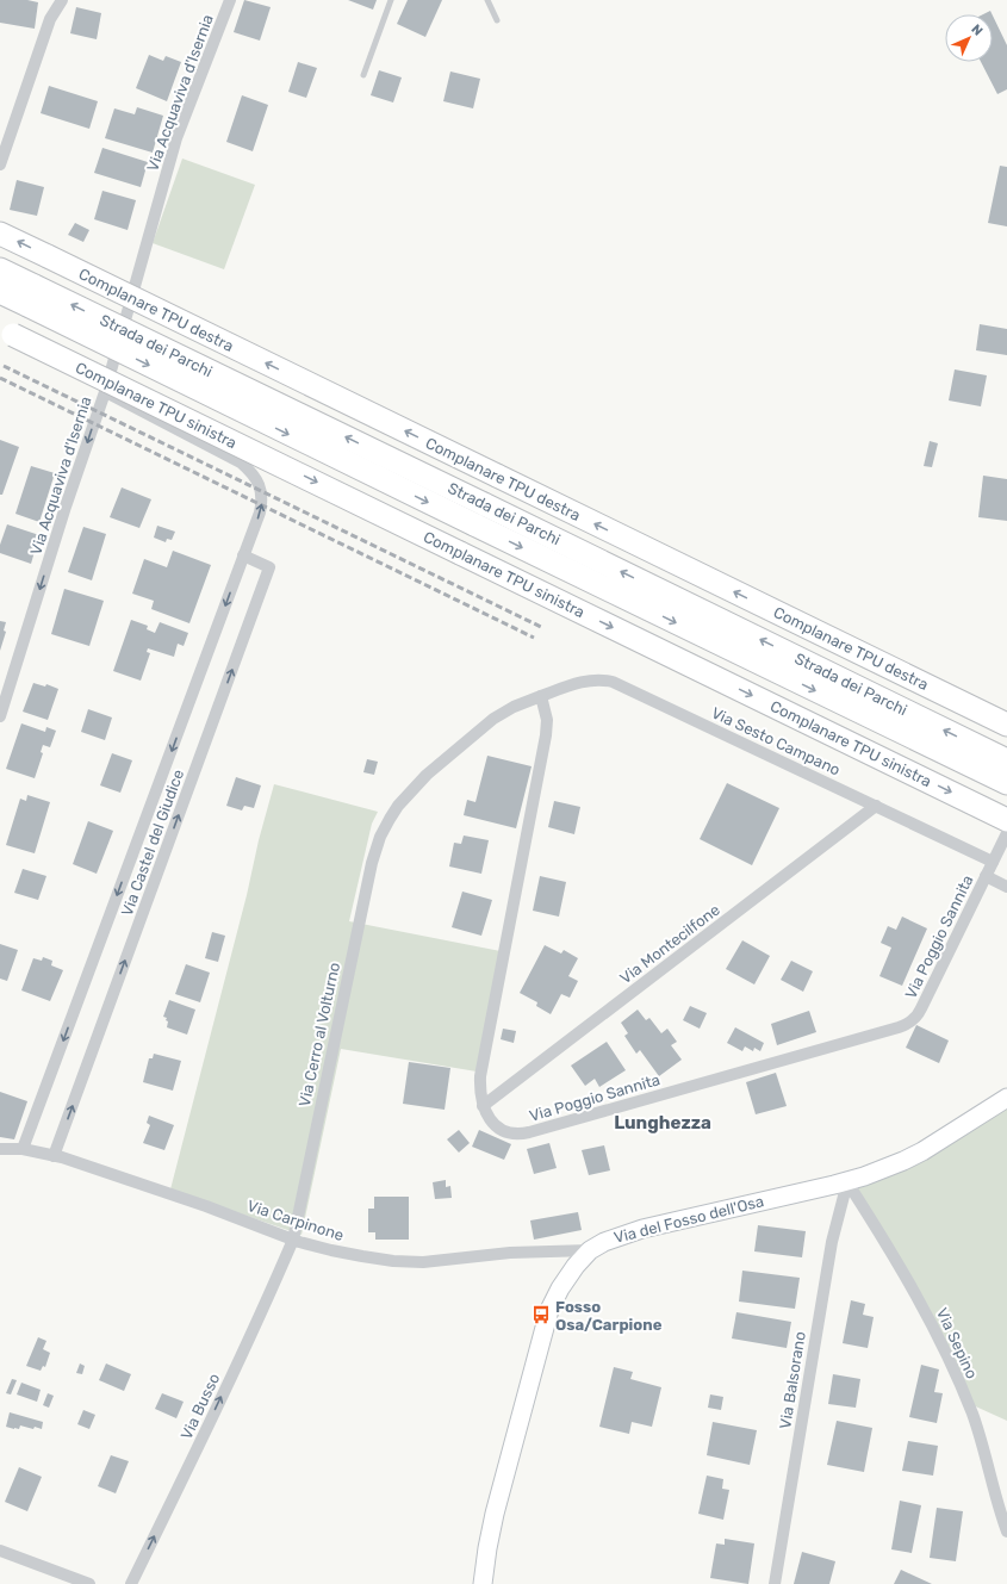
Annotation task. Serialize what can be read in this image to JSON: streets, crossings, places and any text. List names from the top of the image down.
{
  "streets": {
    "highway": ["Complanare TPU destra", "Strada dei Parchi", "Complanare TPU sinistra"],
    "street": [
      "Via Acquaviva d'Isernia",
      "Via Sesto Campano",
      "Via Castel del Giudice",
      "Via Poggio Sannita",
      "Via Montecilfone",
      "Via Cerro al Volturno",
      "Via del Fosso dell'Osa",
      "Via Carpinone",
      "Via Sepino",
      "Via Balsorano",
      "Via Busso"
    ]
  },
  "crossings": [
    ["Via Acquaviva d'Isernia", "Via Castel del Giudice"],
    ["Complanare TPU sinistra", "Via Poggio Sannita"],
    ["Via Sesto Campano", "Via Poggio Sannita"],
    ["Via Sesto Campano", "Via Montecilfone"],
    ["Via Sesto Campano", "Via Cerro al Volturno"],
    ["Via Castel del Giudice", "Via Carpinone"],
    ["Via Poggio Sannita", "Via Montecilfone"],
    ["Via Cerro al Volturno", "Via Carpinone"],
    ["Via Cerro al Volturno", "Via Busso"],
    ["Via del Fosso dell'Osa", "Via Carpinone"],
    ["Via del Fosso dell'Osa", "Via Sepino"],
    ["Via del Fosso dell'Osa", "Via Balsorano"],
    ["Via Carpinone", "Via Busso"],
    ["Via Sepino", "Via Balsorano"]
  ],
  "one_way": [
    "Via Acquaviva d'Isernia",
    "Complanare TPU destra",
    "Complanare TPU sinistra",
    "Via Busso"
  ],
  "districts": ["Lunghezza"],
  "places": {
    "bus stop": ["Fosso Osa/Carpione"]
  },
  "north": "top right"
}
